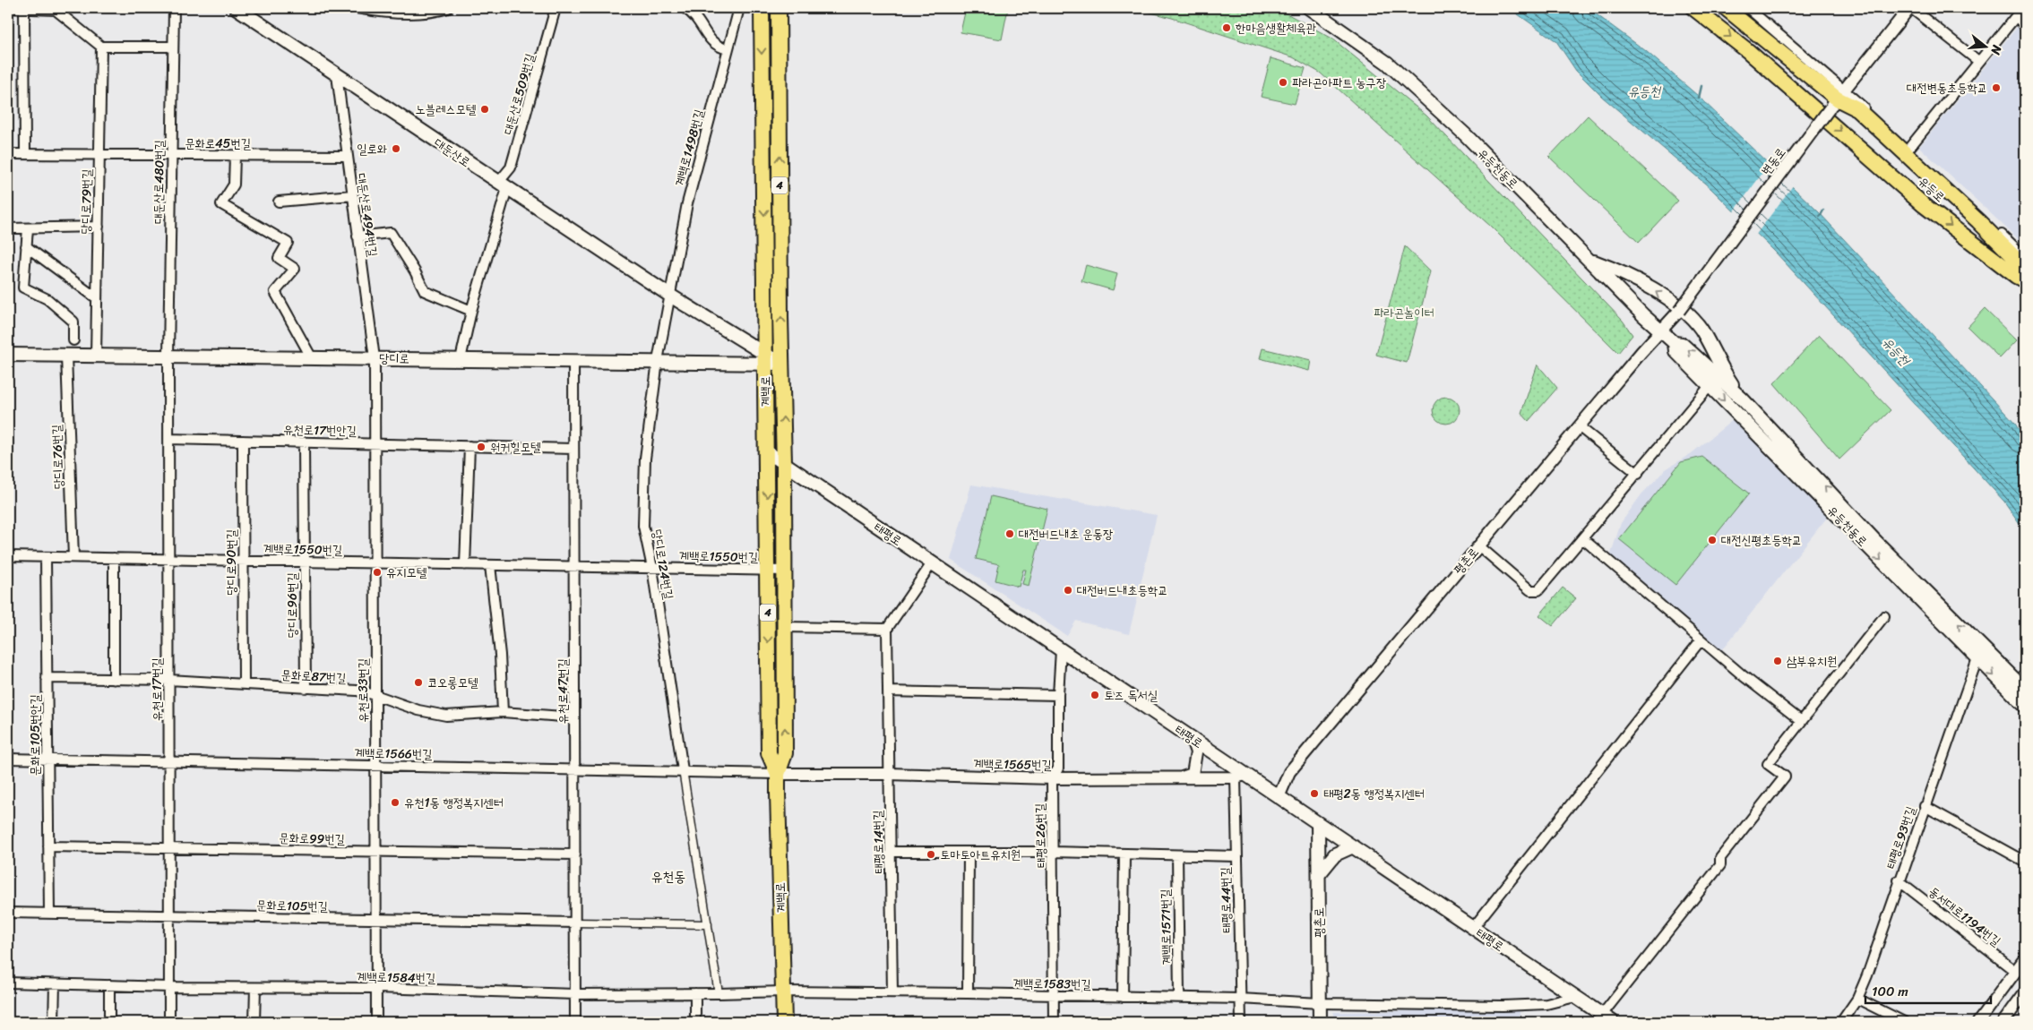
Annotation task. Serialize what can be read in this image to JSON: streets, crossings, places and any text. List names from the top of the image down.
{
  "streets": {
    "main road": [
      "대둔산로",
      "유등천동로",
      "4",
      "유등로",
      "당디로",
      "계백로",
      "태평로",
      "평촌로"
    ],
    "street": [
      "대둔산로509번길",
      "문화로45번길",
      "계백로1498번길",
      "변동로",
      "대둔산로480번길",
      "당디로79번길",
      "대둔산로494번길",
      "유천로17번안길",
      "당디로76번길",
      "계백로1550번길",
      "당디로90번길",
      "당디로124번길",
      "당디로96번길",
      "문화로87번길",
      "유천로17번길",
      "유천로33번길",
      "유천로47번길",
      "문화로105번안길",
      "계백로1566번길",
      "계백로1565번길",
      "태평로26번길",
      "태평로93번길",
      "문화로99번길",
      "태평로14번길",
      "태평로44번길",
      "문화로105번길",
      "동서대로1194번길",
      "계백로1571번길",
      "계백로1584번길",
      "계백로1583번길"
    ]
  },
  "crossings": [
    ["대둔산로509번길", "대둔산로"],
    ["문화로45번길", "대둔산로480번길"],
    ["문화로45번길", "당디로79번길"],
    ["문화로45번길", "대둔산로494번길"],
    ["계백로1498번길", "대둔산로"],
    ["대둔산로", "대둔산로494번길"],
    ["대둔산로", "당디로"],
    ["대둔산로", "계백로"],
    ["변동로", "유등천동로"],
    ["변동로", "유등로"],
    ["변동로", "평촌로"],
    ["유등천동로", "평촌로"],
    ["유등천동로", "태평로93번길"],
    ["대둔산로480번길", "당디로"],
    ["대둔산로480번길", "유천로17번길"],
    ["당디로79번길", "당디로"],
    ["대둔산로494번길", "당디로"],
    ["대둔산로494번길", "유천로33번길"],
    ["당디로", "계백로"],
    ["당디로", "당디로76번길"],
    ["당디로", "당디로124번길"],
    ["당디로", "유천로17번길"],
    ["당디로", "유천로33번길"],
    ["당디로", "유천로47번길"],
    ["계백로", "태평로"],
    ["계백로", "계백로1550번길"],
    ["계백로", "계백로1566번길"],
    ["계백로", "계백로1565번길"],
    ["계백로", "계백로1584번길"],
    ["계백로", "계백로1583번길"],
    ["유천로17번안길", "당디로90번길"],
    ["유천로17번안길", "당디로96번길"],
    ["유천로17번안길", "유천로17번길"],
    ["유천로17번안길", "유천로33번길"],
    ["유천로17번안길", "유천로47번길"],
    ["당디로76번길", "계백로1550번길"],
    ["태평로", "평촌로"],
    ["태평로", "계백로1565번길"],
    ["태평로", "태평로26번길"],
    ["태평로", "태평로44번길"],
    ["태평로", "계백로1583번길"],
    ["계백로1550번길", "당디로90번길"],
    ["계백로1550번길", "당디로124번길"],
    ["계백로1550번길", "당디로96번길"],
    ["계백로1550번길", "유천로17번길"],
    ["계백로1550번길", "유천로33번길"],
    ["계백로1550번길", "유천로47번길"],
    ["계백로1550번길", "문화로105번안길"],
    ["평촌로", "계백로1583번길"],
    ["당디로90번길", "문화로87번길"],
    ["당디로124번길", "계백로1566번길"],
    ["당디로96번길", "문화로87번길"],
    ["문화로87번길", "유천로17번길"],
    ["문화로87번길", "유천로33번길"],
    ["문화로87번길", "유천로47번길"],
    ["문화로87번길", "문화로105번안길"],
    ["유천로17번길", "계백로1566번길"],
    ["유천로17번길", "문화로99번길"],
    ["유천로17번길", "문화로105번길"],
    ["유천로17번길", "계백로1584번길"],
    ["유천로33번길", "계백로1566번길"],
    ["유천로33번길", "문화로99번길"],
    ["유천로33번길", "문화로105번길"],
    ["유천로33번길", "계백로1584번길"],
    ["유천로47번길", "계백로1566번길"],
    ["유천로47번길", "문화로99번길"],
    ["유천로47번길", "문화로105번길"],
    ["유천로47번길", "계백로1584번길"],
    ["문화로105번안길", "계백로1566번길"],
    ["문화로105번안길", "문화로99번길"],
    ["문화로105번안길", "문화로105번길"],
    ["계백로1566번길", "계백로1565번길"],
    ["계백로1565번길", "태평로26번길"],
    ["계백로1565번길", "태평로14번길"],
    ["계백로1565번길", "태평로44번길"],
    ["태평로26번길", "계백로1583번길"],
    ["태평로93번길", "동서대로1194번길"],
    ["태평로14번길", "계백로1583번길"],
    ["태평로44번길", "계백로1583번길"],
    ["계백로1571번길", "계백로1583번길"],
    ["계백로1584번길", "계백로1583번길"]
  ],
  "districts": ["유천동"],
  "water": ["유등천"],
  "parks": ["파라곤놀이터"],
  "places": [
    "한마음생활체육관",
    "파라곤아파트 농구장",
    "대전변동초등학교",
    "노블레스모텔",
    "일로와",
    "워커힐모텔",
    "대전버드내초 운동장",
    "대전신평초등학교",
    "유지모텔",
    "대전버드내초등학교",
    "삼부유치원",
    "코오롱모텔",
    "토즈 독서실",
    "태평2동 행정복지센터",
    "유천1동 행정복지센터",
    "토마토아트유치원"
  ],
  "scale_bar": "100 m",
  "north": "right"
}
